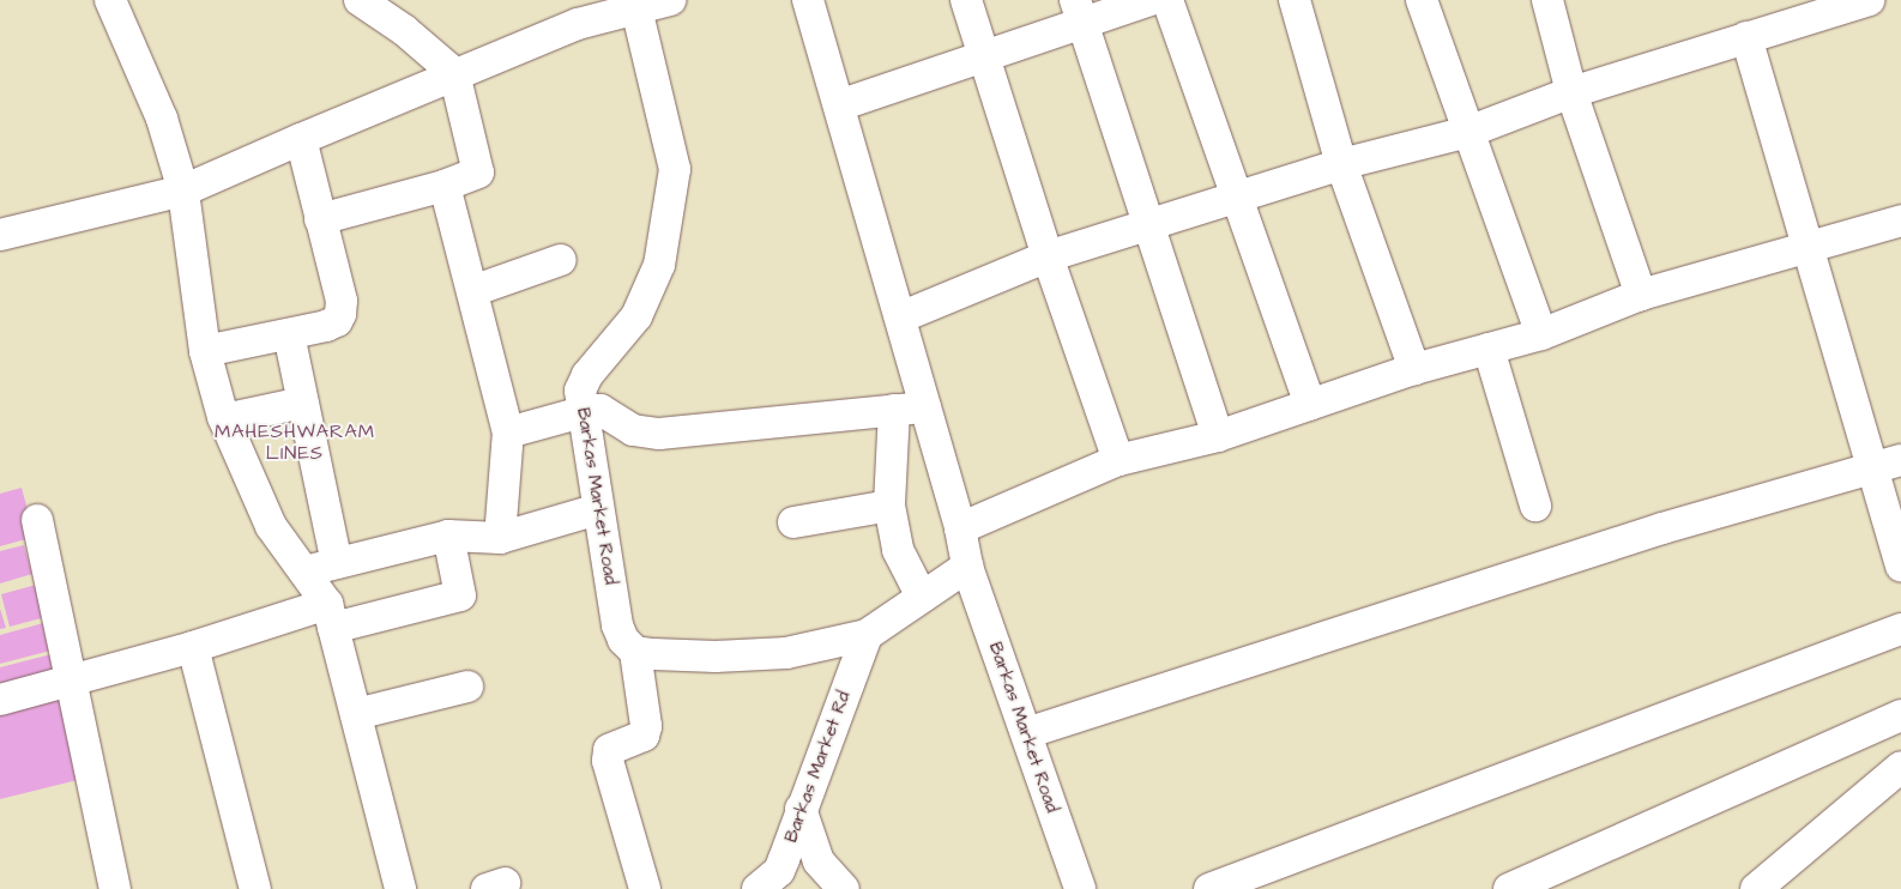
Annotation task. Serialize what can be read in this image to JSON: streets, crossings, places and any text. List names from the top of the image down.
{
  "streets": {
    "street": ["Barkas Market Road", "Barkas Market Rd"]
  },
  "districts": ["MAHESHWARAM LINES"]
}
